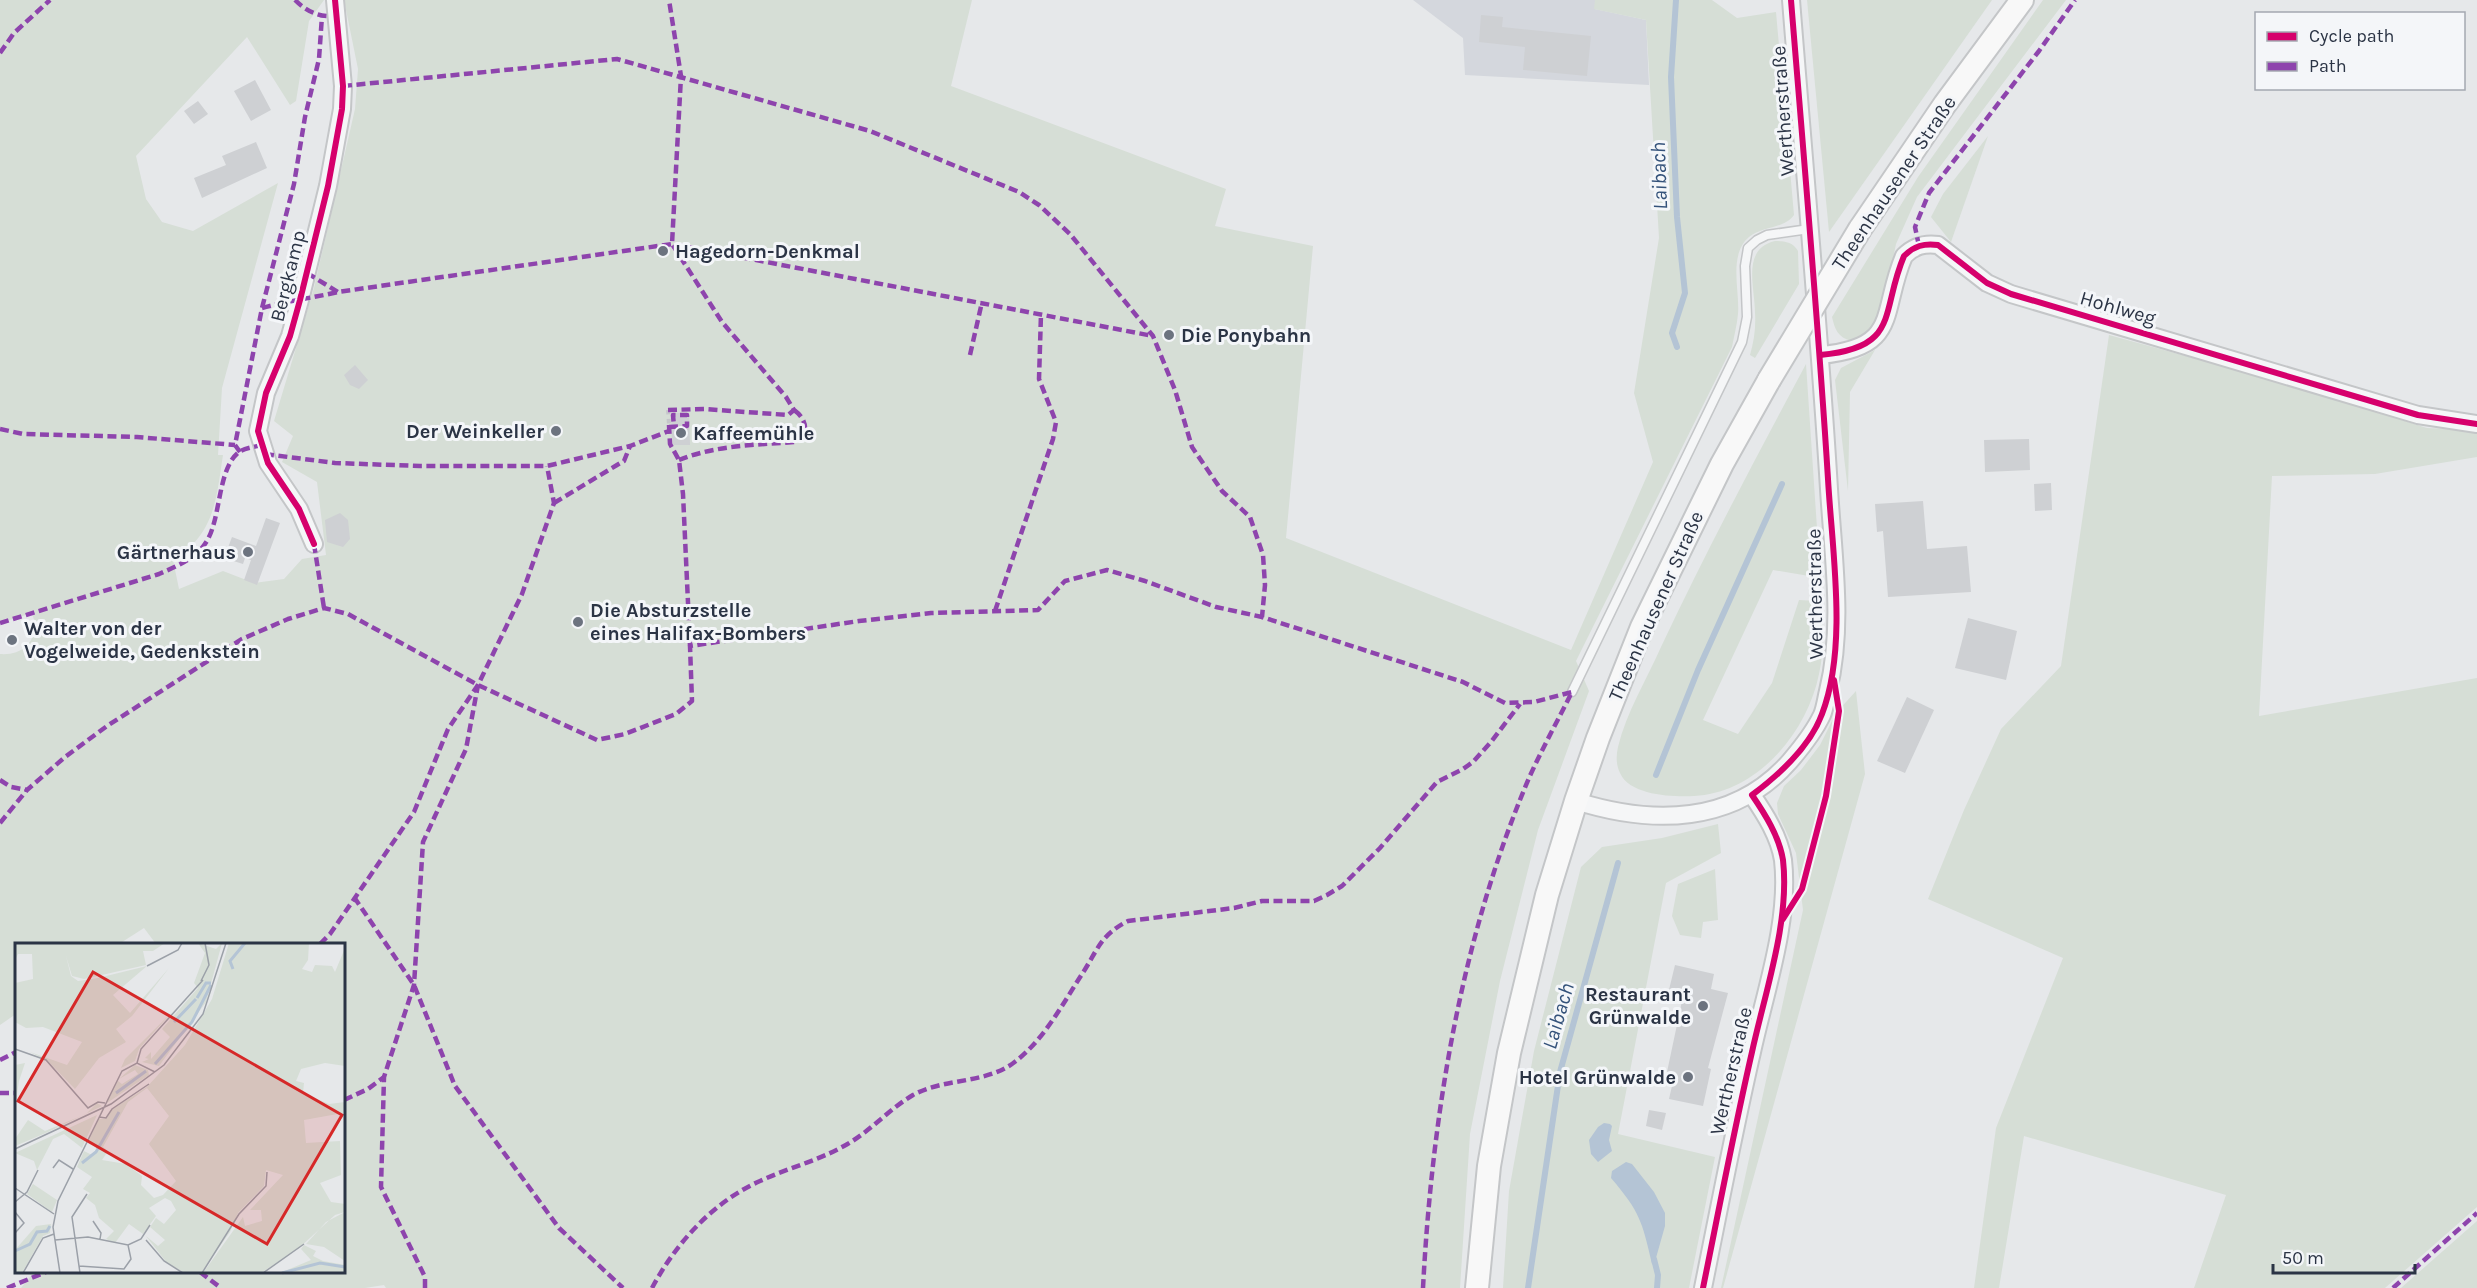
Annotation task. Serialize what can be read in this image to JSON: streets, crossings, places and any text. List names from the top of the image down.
{
  "streets": {
    "main road": ["Theenhausener Straße"],
    "street": ["Wertherstraße", "Bergkamp", "Hohlweg"]
  },
  "crossings": [
    ["Wertherstraße", "Theenhausener Straße"],
    ["Wertherstraße", "Hohlweg"]
  ],
  "water": ["Laibach"],
  "places": [
    "Hagedorn-Denkmal",
    "Die Ponybahn",
    "Der Weinkeller",
    "Kaffeemühle",
    "Gärtnerhaus",
    "Die Absturzstelle eines Halifax-Bombers",
    "Walter von der Vogelweide, Gedenkstein",
    "Restaurant Grünwalde",
    "Hotel Grünwalde"
  ],
  "legend": ["Cycle path", "Path"],
  "scale_bar": "50 m"
}
